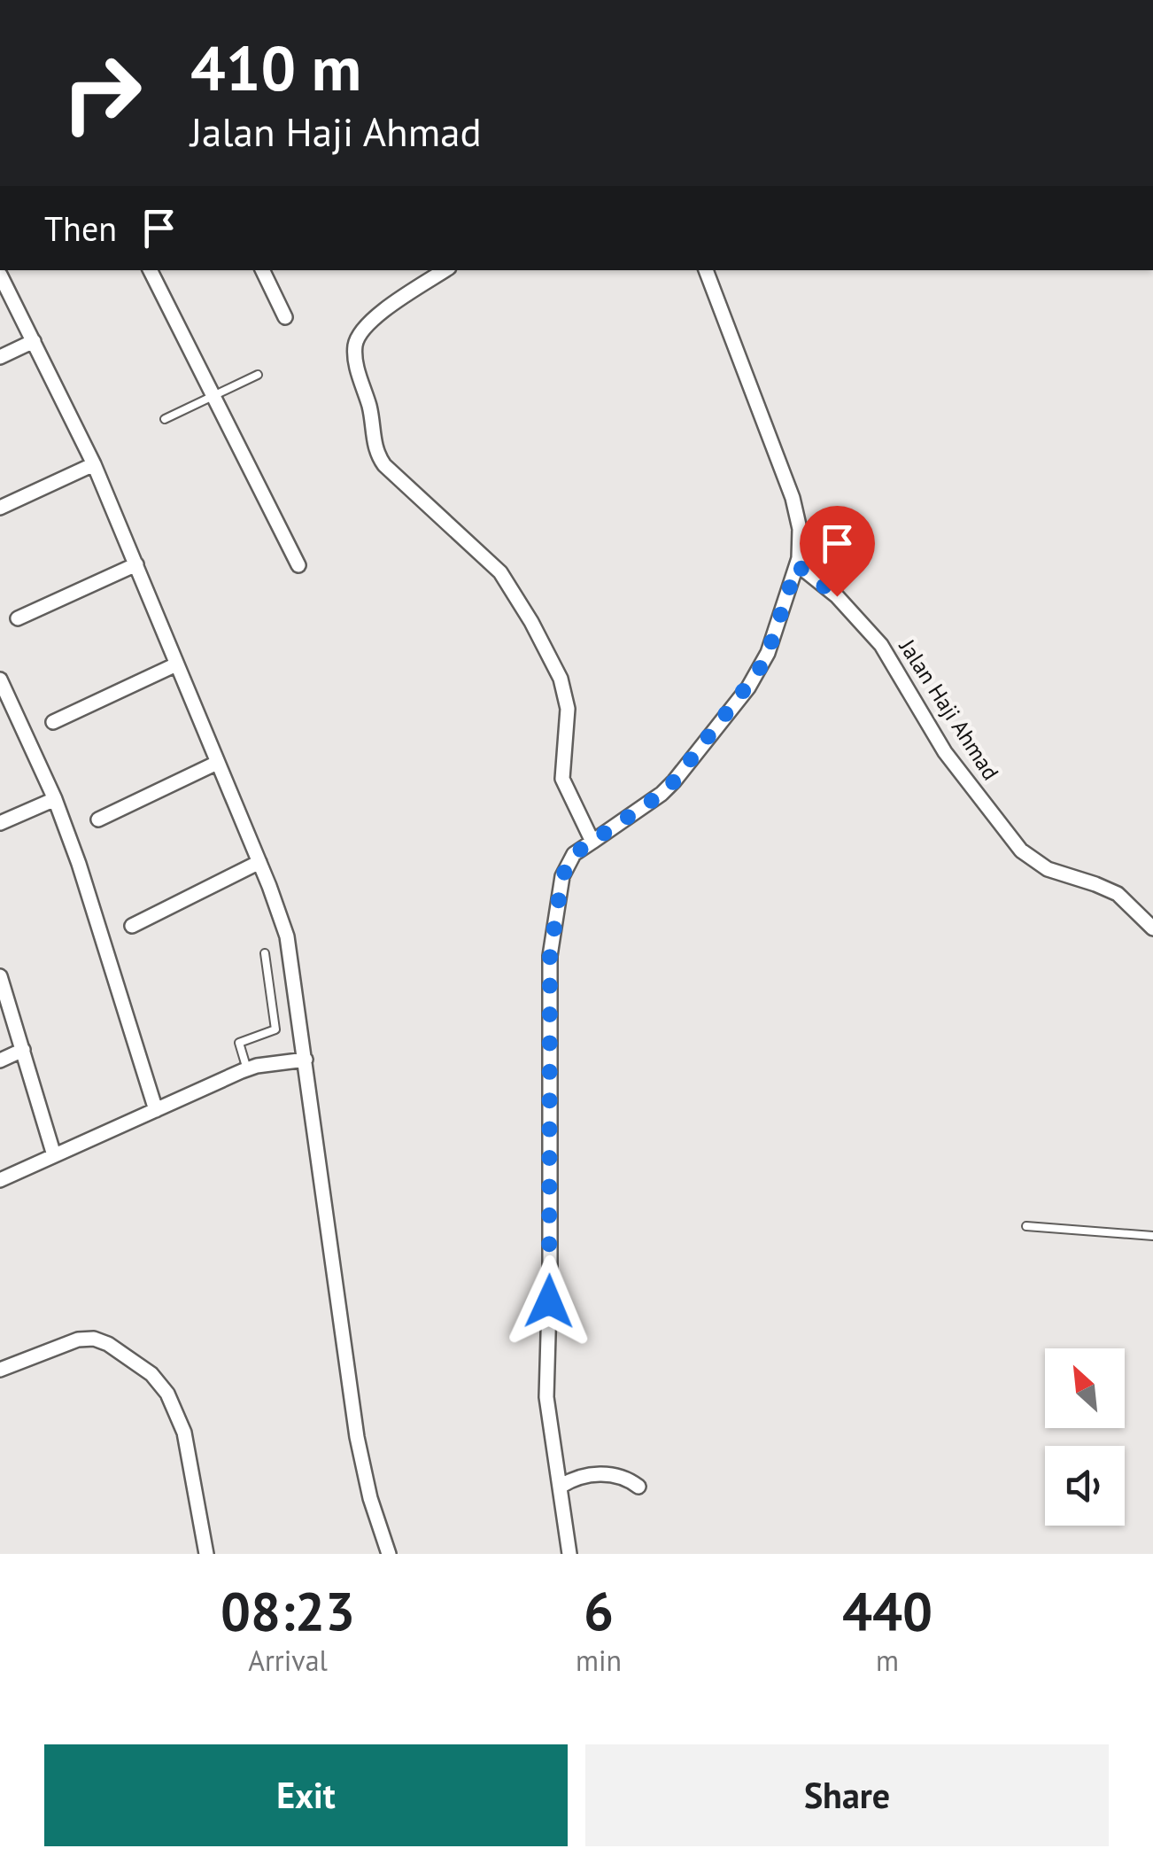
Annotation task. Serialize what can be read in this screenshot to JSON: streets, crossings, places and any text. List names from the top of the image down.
{
  "streets": {
    "street": ["Jalan Haji Ahmad"]
  },
  "north": "top left",
  "page": {
    "turn": ["410 m", "Jalan Haji Ahmad"],
    "then": "Then",
    "eta": [
      "08:23",
      "Arrival",
      "6",
      "min",
      "440",
      "m"
    ],
    "buttons": ["Exit", "Share"]
  }
}
